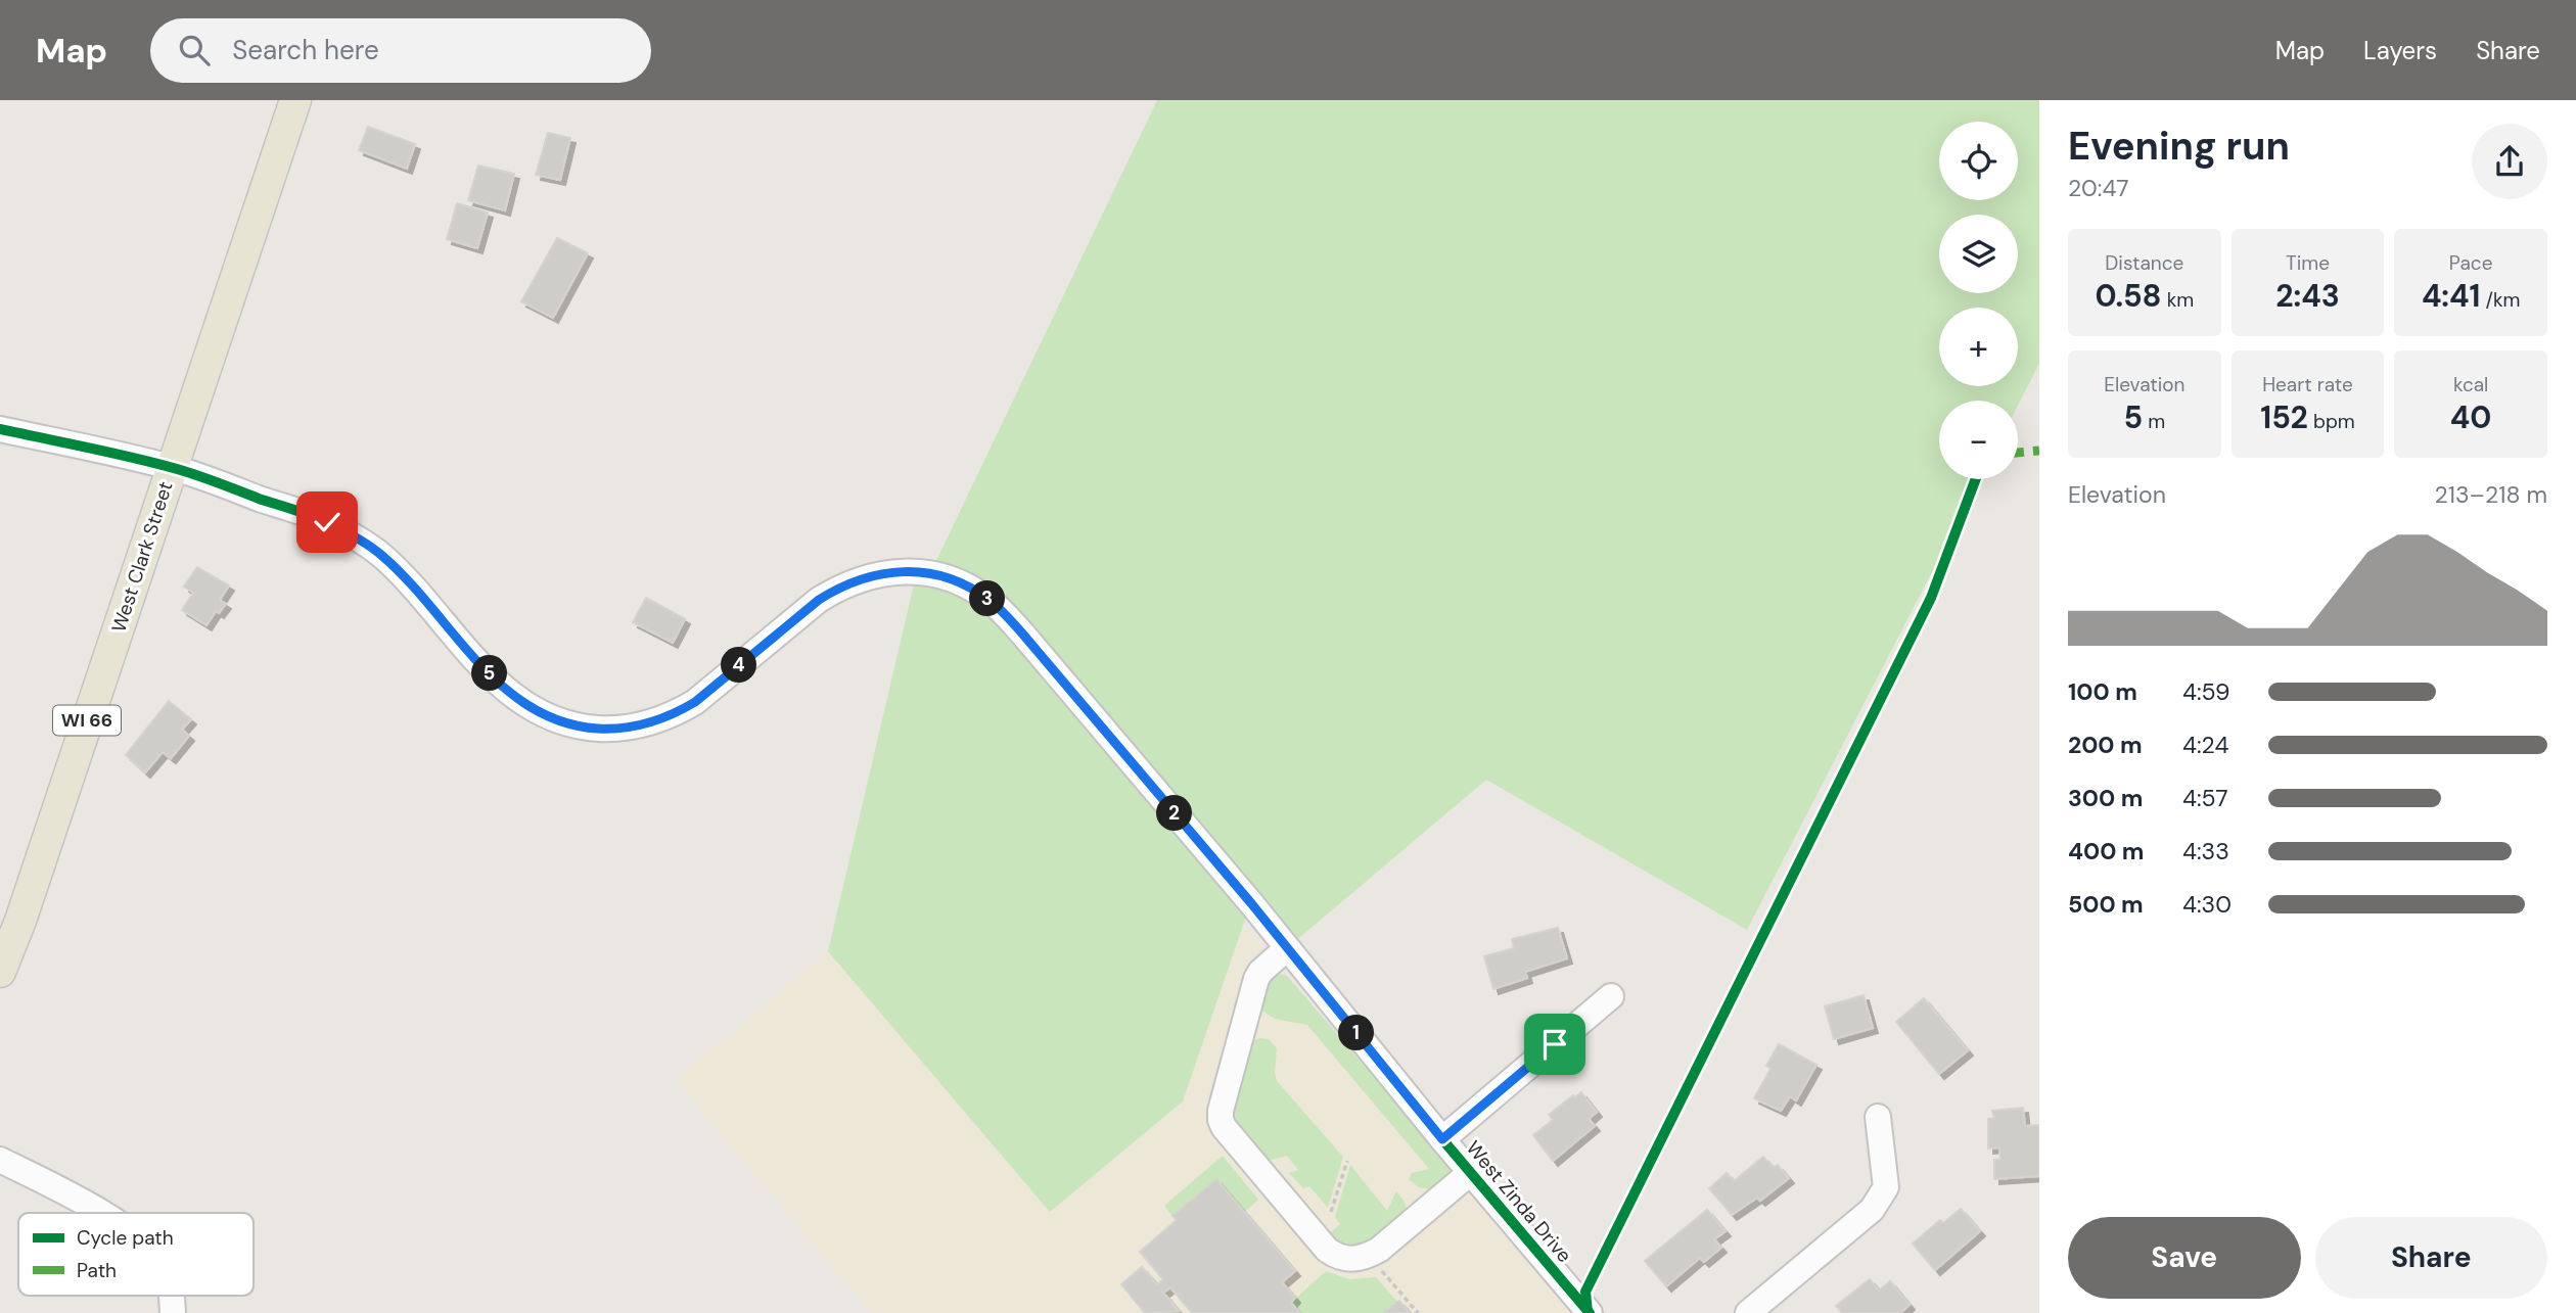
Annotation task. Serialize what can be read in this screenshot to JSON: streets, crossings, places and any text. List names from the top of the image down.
{
  "streets": {
    "main road": ["West Clark Street", "WI 66"],
    "street": ["West Zinda Drive"]
  },
  "crossings": [
    ["West Clark Street", "West Zinda Drive"]
  ],
  "legend": ["Cycle path", "Path"],
  "page": {
    "header": "Map",
    "search": "Search here",
    "nav": ["Map", "Layers", "Share"],
    "heading": ["Evening run", "20:47"],
    "map_buttons": ["+", "−"],
    "stats": [
      ["Distance", "0.58 km"],
      ["Time", "2:43"],
      ["Pace", "4:41 /km"],
      ["Elevation", "5 m"],
      ["Heart rate", "152 bpm"],
      ["kcal", "40"]
    ],
    "chart": ["Elevation", "213–218 m"],
    "pins": [
      "3",
      "4",
      "5",
      "2",
      "1"
    ],
    "list": [
      {
        "name": "100 m",
        "note": "4:59"
      },
      {
        "name": "200 m",
        "note": "4:24"
      },
      {
        "name": "300 m",
        "note": "4:57"
      },
      {
        "name": "400 m",
        "note": "4:33"
      },
      {
        "name": "500 m",
        "note": "4:30"
      }
    ],
    "buttons": ["Save", "Share"]
  }
}
